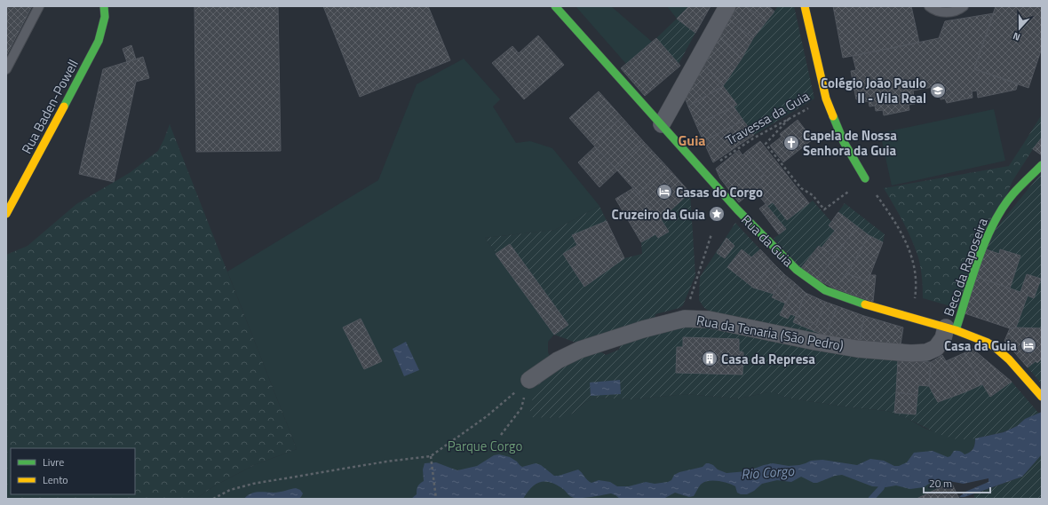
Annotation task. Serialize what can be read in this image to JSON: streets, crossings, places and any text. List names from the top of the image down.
{
  "streets": {
    "street": [
      "Rua Baden-Powell",
      "Travessa da Guia",
      "Rua da Guia",
      "Beco da Raposeira",
      "Rua da Tenaria (São Pedro)"
    ]
  },
  "crossings": [
    ["Travessa da Guia", "Rua da Guia"],
    ["Rua da Guia", "Beco da Raposeira"],
    ["Rua da Guia", "Rua da Tenaria (São Pedro)"],
    ["Beco da Raposeira", "Rua da Tenaria (São Pedro)"]
  ],
  "districts": ["Guia"],
  "water": ["Rio Corgo"],
  "parks": ["Parque Corgo"],
  "places": {
    "school or university": ["Colégio João Paulo II - Vila Real"],
    "church": ["Capela de Nossa Senhora da Guia"],
    "hotel": ["Casas do Corgo", "Casa da Guia"],
    "place": ["Cruzeiro da Guia"],
    "building": ["Casa da Represa"]
  },
  "legend": ["Livre", "Lento"],
  "scale_bar": "20 m",
  "north": "bottom"
}
